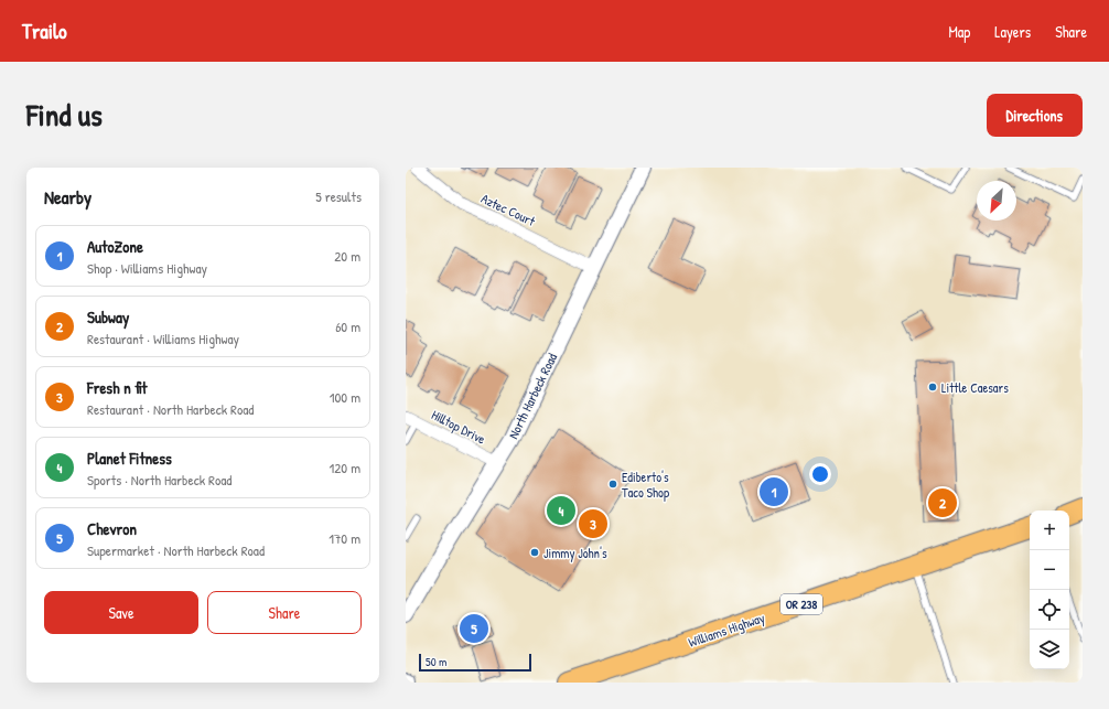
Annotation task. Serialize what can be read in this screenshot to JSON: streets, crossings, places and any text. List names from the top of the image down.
{
  "streets": {
    "main road": ["OR 238", "Williams Highway"],
    "street": ["Aztec Court", "North Harbeck Road", "Hilltop Drive"]
  },
  "crossings": [
    ["Aztec Court", "North Harbeck Road"],
    ["North Harbeck Road", "Hilltop Drive"]
  ],
  "places": ["Little Caesars", "Ediberto's Taco Shop", "Jimmy John's"],
  "scale_bar": "50 m",
  "north": "bottom left",
  "page": {
    "header": "Trailo",
    "nav": ["Map", "Layers", "Share"],
    "title": "Find us",
    "buttons": [
      "Directions",
      ["Save", "Share"]
    ],
    "heading": ["Nearby", "5 results"],
    "list": [
      {
        "mark": "1",
        "name": "AutoZone",
        "note": "Shop · Williams Highway",
        "value": "20 m"
      },
      {
        "mark": "2",
        "name": "Subway",
        "note": "Restaurant · Williams Highway",
        "value": "60 m"
      },
      {
        "mark": "3",
        "name": "Fresh n fit",
        "note": "Restaurant · North Harbeck Road",
        "value": "100 m"
      },
      {
        "mark": "4",
        "name": "Planet Fitness",
        "note": "Sports · North Harbeck Road",
        "value": "120 m"
      },
      {
        "mark": "5",
        "name": "Chevron",
        "note": "Supermarket · North Harbeck Road",
        "value": "170 m"
      }
    ],
    "pins": [
      "1",
      "2",
      "4",
      "3",
      "5"
    ],
    "map_buttons": ["+", "−"],
    "scale": "50 m"
  }
}
